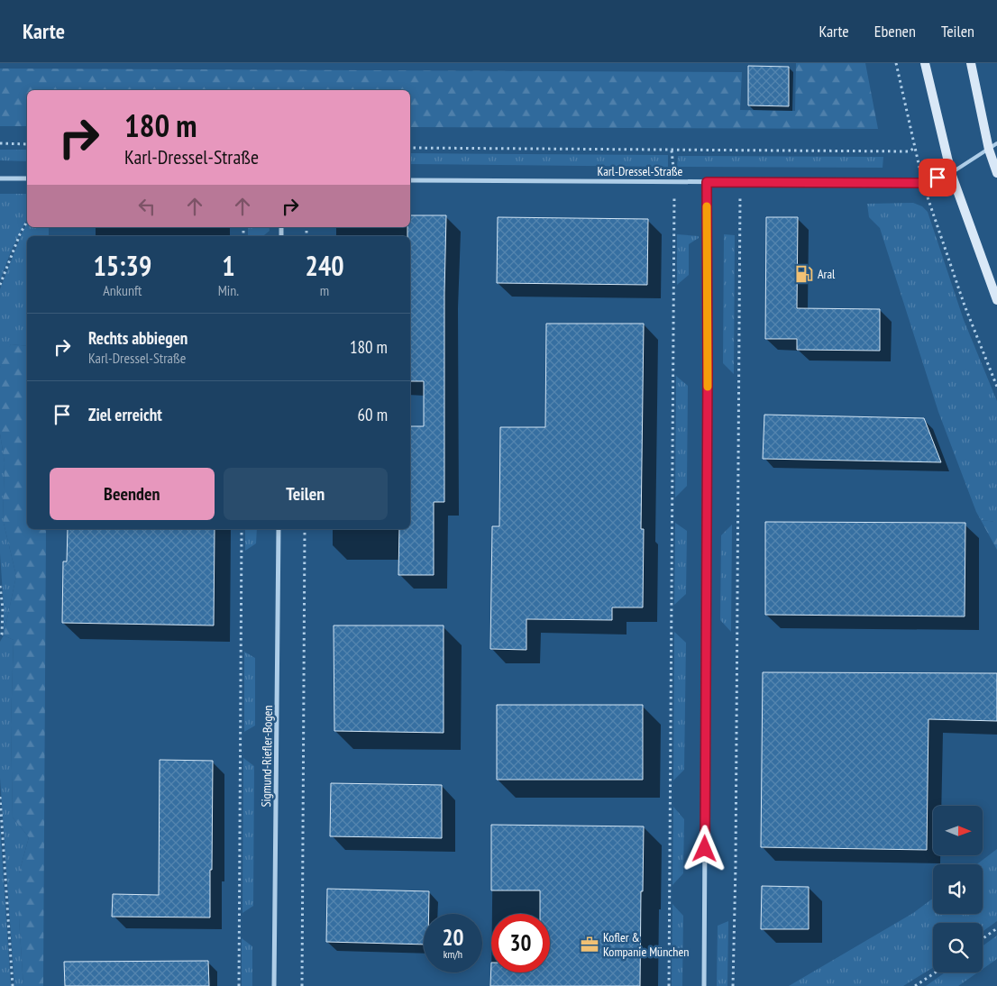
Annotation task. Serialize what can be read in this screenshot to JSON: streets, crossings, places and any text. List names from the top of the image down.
{
  "streets": {
    "street": ["Karl-Dressel-Straße", "Sigmund-Riefler-Bogen"]
  },
  "places": {
    "fuel station": ["Aral"],
    "office": ["Kofler & Kompanie München"]
  },
  "north": "right",
  "page": {
    "header": "Karte",
    "nav": ["Karte", "Ebenen", "Teilen"],
    "turn": ["180 m", "Karl-Dressel-Straße"],
    "eta": [
      "15:39",
      "Ankunft",
      "1",
      "Min.",
      "240",
      "m"
    ],
    "list": [
      {
        "name": "Rechts abbiegen",
        "note": "Karl-Dressel-Straße",
        "value": "180 m"
      },
      {
        "name": "Ziel erreicht",
        "value": "60 m"
      }
    ],
    "buttons": ["Beenden", "Teilen"],
    "speed": "20 km/h",
    "limit": "30"
  }
}
